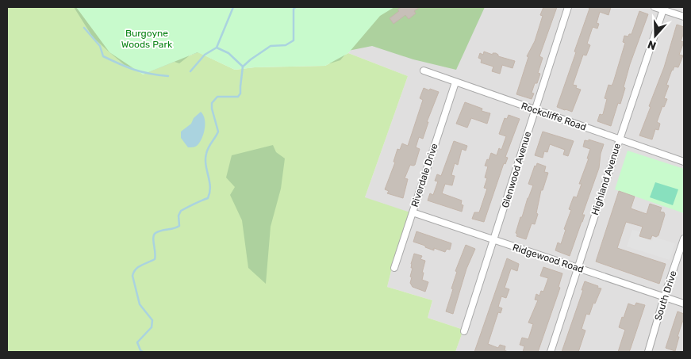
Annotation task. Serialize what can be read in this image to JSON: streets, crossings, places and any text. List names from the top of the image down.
{
  "streets": {
    "street": [
      "Rockcliffe Road",
      "Glenwood Avenue",
      "Riverdale Drive",
      "Highland Avenue",
      "Ridgewood Road",
      "South Drive"
    ]
  },
  "crossings": [
    ["Rockcliffe Road", "Glenwood Avenue"],
    ["Rockcliffe Road", "Riverdale Drive"],
    ["Rockcliffe Road", "Highland Avenue"],
    ["Glenwood Avenue", "Ridgewood Road"],
    ["Riverdale Drive", "Ridgewood Road"],
    ["Highland Avenue", "Ridgewood Road"],
    ["Ridgewood Road", "South Drive"]
  ],
  "parks": ["Burgoyne Woods Park"],
  "north": "bottom"
}
